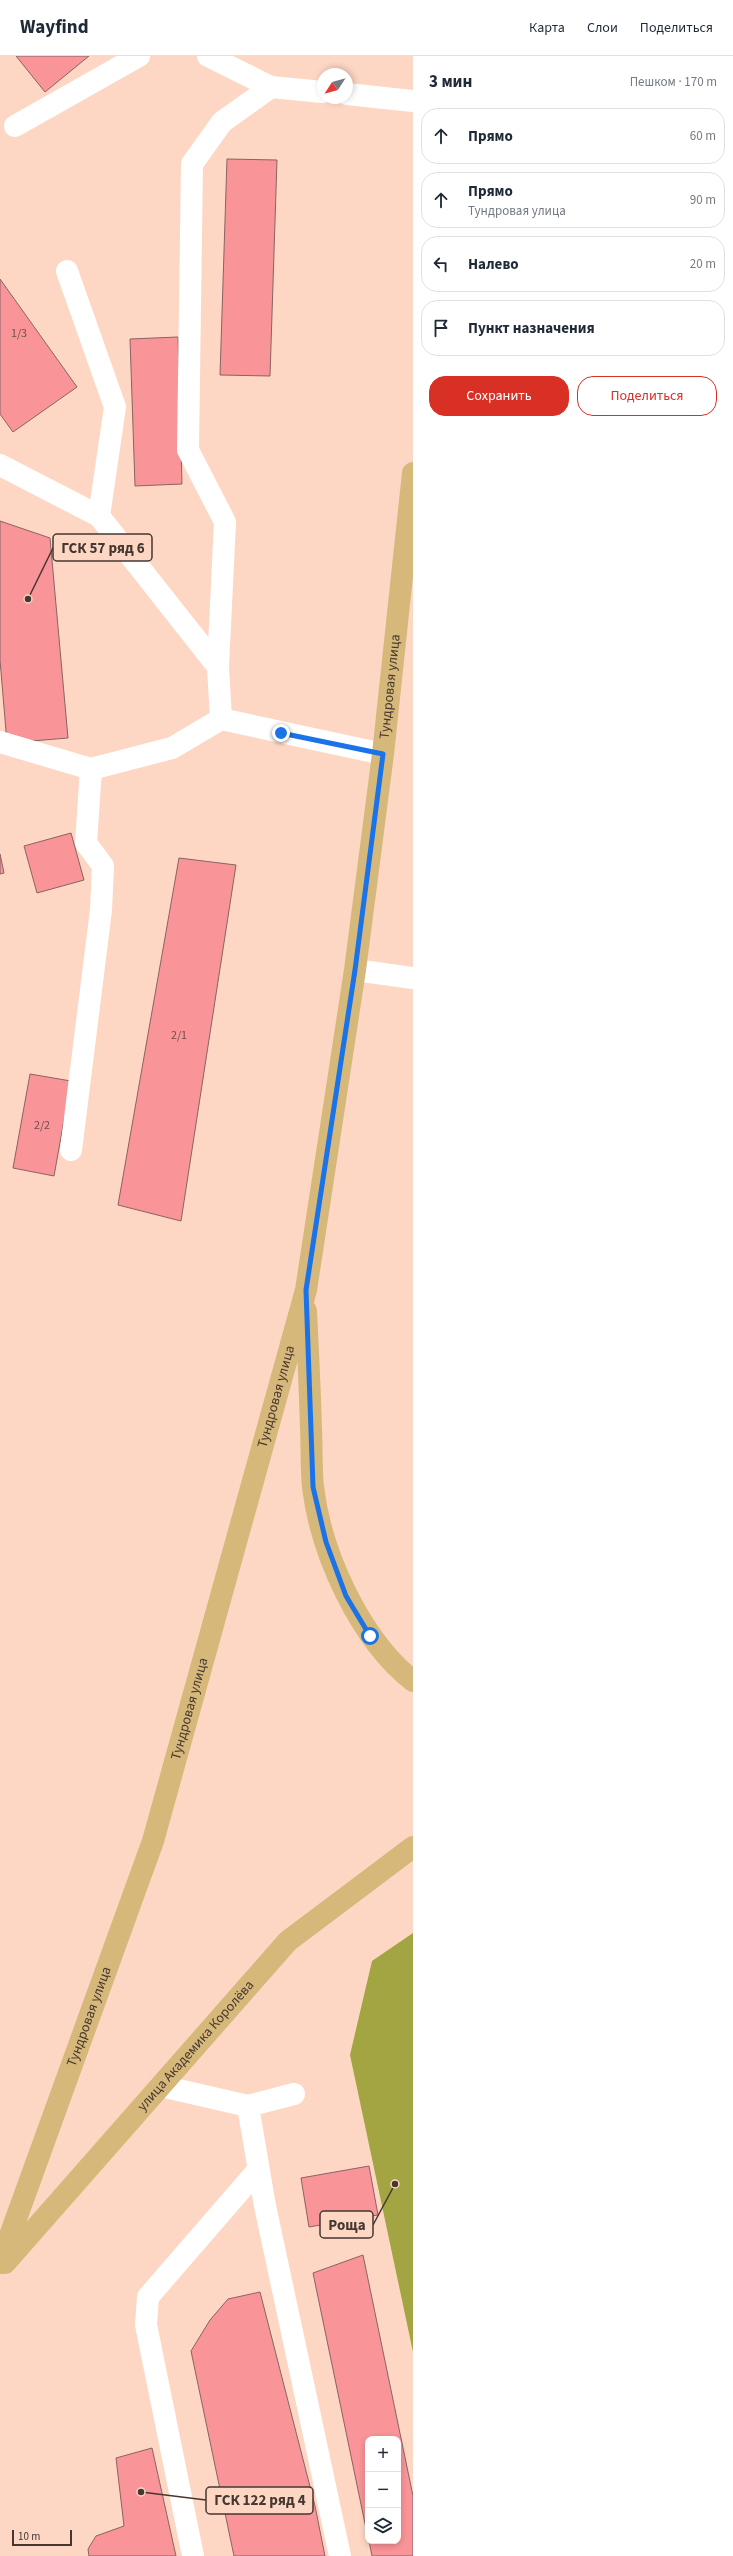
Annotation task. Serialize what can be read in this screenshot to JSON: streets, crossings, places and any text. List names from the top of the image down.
{
  "streets": {
    "main road": ["Тундровая улица", "улица Академика Королёва"]
  },
  "places": ["ГСК 57 ряд 6", "Роща", "ГСК 122 ряд 4"],
  "house_numbers": ["1/3", "2/1", "2/2"],
  "scale_bar": "10 m",
  "north": "bottom left",
  "page": {
    "header": "Wayfind",
    "nav": ["Карта", "Слои", "Поделиться"],
    "heading": ["3 мин", "Пешком · 170 m"],
    "list": [
      ["Прямо", "60 m"],
      ["Прямо", "Тундровая улица", "90 m"],
      ["Налево", "20 m"],
      "Пункт назначения"
    ],
    "buttons": ["Сохранить", "Поделиться"],
    "map_buttons": ["+", "−"],
    "scale": "10 m"
  }
}
